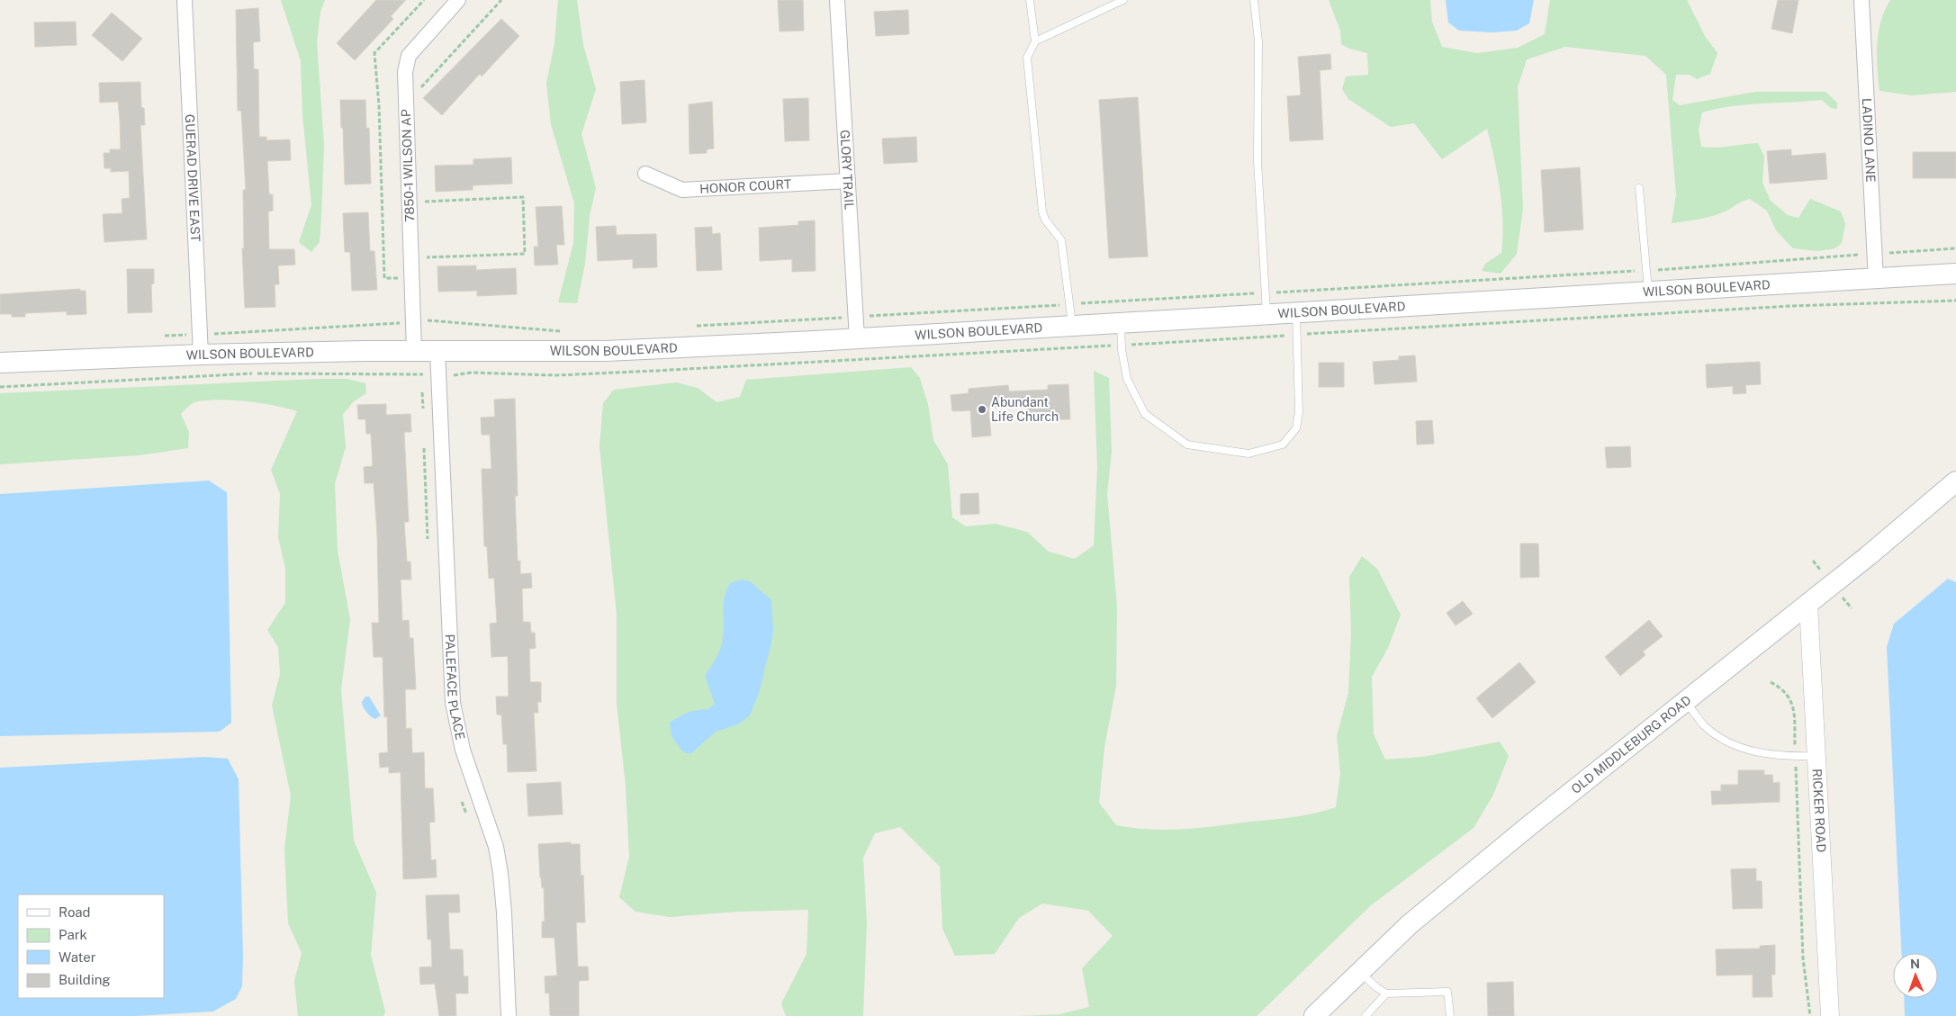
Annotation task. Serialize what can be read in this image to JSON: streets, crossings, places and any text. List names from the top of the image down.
{
  "streets": {
    "main road": ["WILSON BOULEVARD", "OLD MIDDLEBURG ROAD"],
    "street": [
      "LADINO LANE",
      "7850-1 WILSON AP",
      "GLORY TRAIL",
      "GUERAD DRIVE EAST",
      "HONOR COURT",
      "PALEFACE PLACE",
      "RICKER ROAD"
    ]
  },
  "crossings": [
    ["LADINO LANE", "WILSON BOULEVARD"],
    ["7850-1 WILSON AP", "WILSON BOULEVARD"],
    ["GLORY TRAIL", "HONOR COURT"],
    ["GLORY TRAIL", "WILSON BOULEVARD"],
    ["GUERAD DRIVE EAST", "WILSON BOULEVARD"],
    ["WILSON BOULEVARD", "PALEFACE PLACE"],
    ["OLD MIDDLEBURG ROAD", "RICKER ROAD"]
  ],
  "places": ["Abundant Life Church"],
  "legend": [
    "Road",
    "Park",
    "Water",
    "Building"
  ],
  "north": "top"
}
